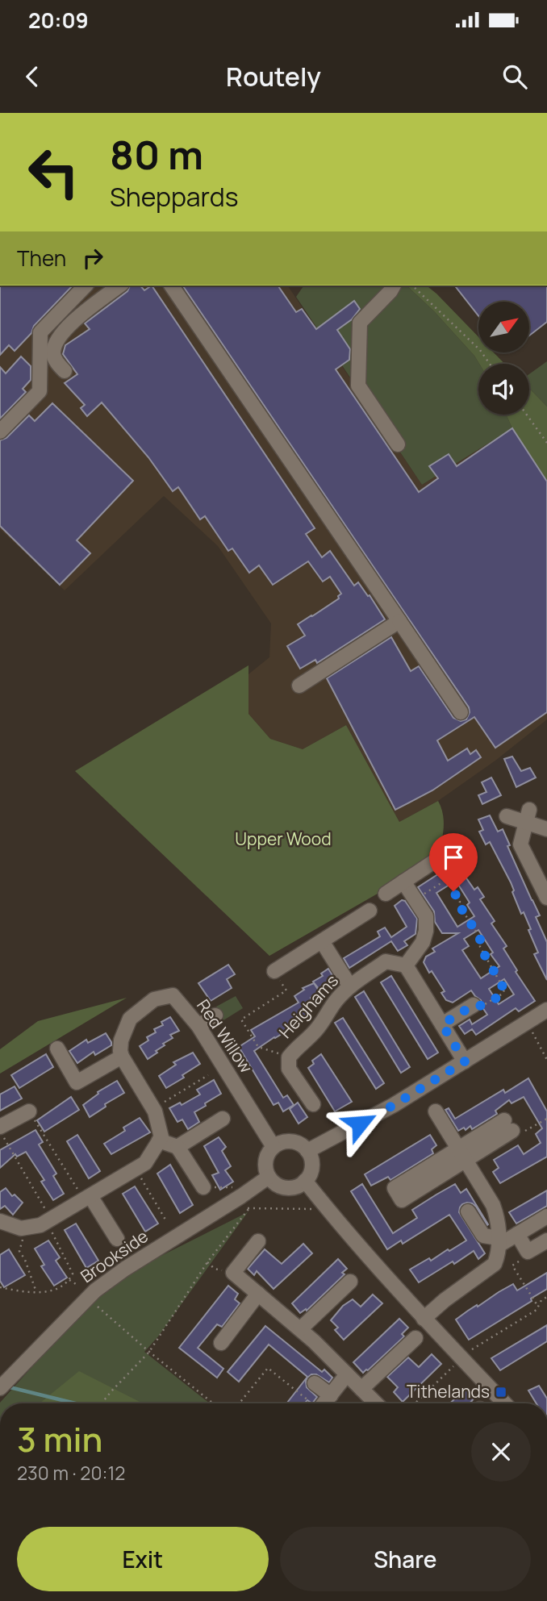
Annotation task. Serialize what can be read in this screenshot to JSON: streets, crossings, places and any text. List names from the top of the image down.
{
  "streets": {
    "street": ["Heighams", "Red Willow", "Brookside"]
  },
  "crossings": [
    ["Red Willow", "Brookside"]
  ],
  "parks": ["Upper Wood"],
  "places": {
    "transit": ["Tithelands"]
  },
  "north": "top right",
  "page": {
    "status": "20:09",
    "header": "Routely",
    "turn": ["80 m", "Sheppards"],
    "then": "Then",
    "heading": ["3 min", "230 m · 20:12"],
    "buttons": ["Exit", "Share"]
  }
}
